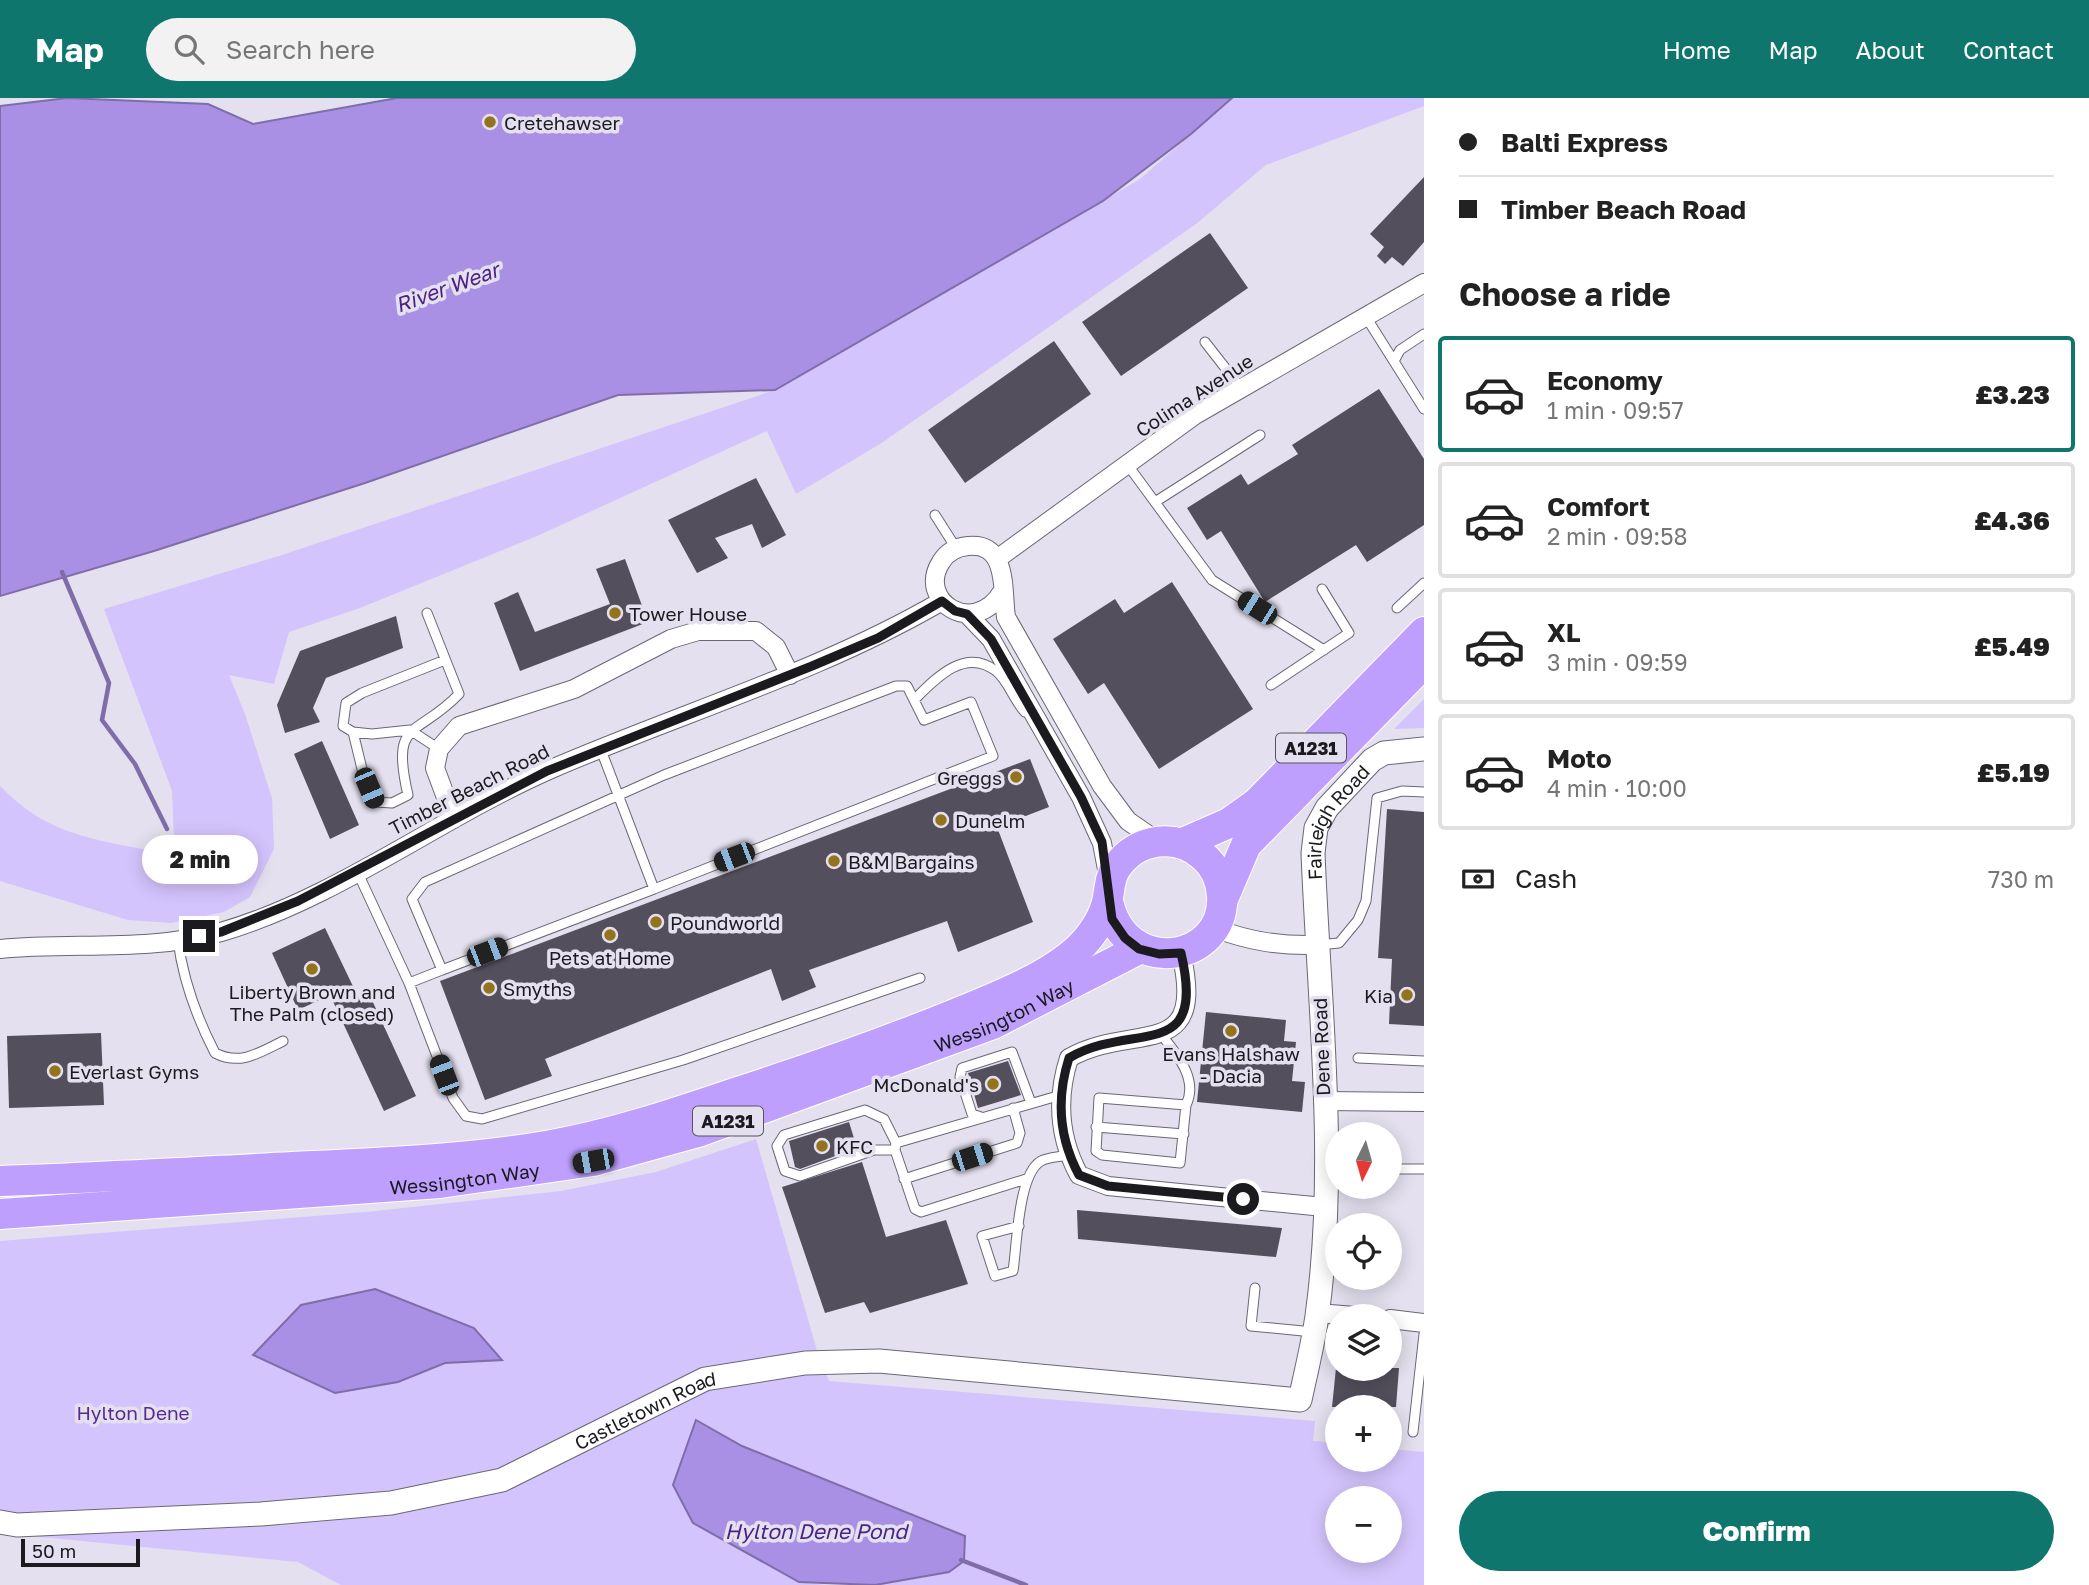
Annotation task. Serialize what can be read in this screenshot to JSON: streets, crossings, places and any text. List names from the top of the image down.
{
  "streets": {
    "highway": ["A1231", "Wessington Way"],
    "street": [
      "Colima Avenue",
      "Timber Beach Road",
      "Fairleigh Road",
      "Dene Road",
      "Castletown Road"
    ]
  },
  "crossings": [
    ["Colima Avenue", "Timber Beach Road"],
    ["A1231", "Wessington Way"],
    ["Fairleigh Road", "Dene Road"],
    ["Dene Road", "Castletown Road"]
  ],
  "water": ["River Wear", "Hylton Dene Pond"],
  "parks": ["Hylton Dene"],
  "places": [
    "Cretehawser",
    "Tower House",
    "Greggs",
    "Dunelm",
    "B&M Bargains",
    "Poundworld",
    "Pets at Home",
    "Liberty Brown and The Palm (closed)",
    "Smyths",
    "Kia",
    "Evans Halshaw - Dacia",
    "Everlast Gyms",
    "McDonald's",
    "KFC"
  ],
  "scale_bar": "50 m",
  "north": "bottom",
  "page": {
    "header": "Map",
    "search": "Search here",
    "nav": [
      "Home",
      "Map",
      "About",
      "Contact"
    ],
    "banner": ["Balti Express", "Timber Beach Road"],
    "heading": "Choose a ride",
    "list": [
      {
        "name": "Economy",
        "note": "1 min · 09:57",
        "value": "£3.23"
      },
      {
        "name": "Comfort",
        "note": "2 min · 09:58",
        "value": "£4.36"
      },
      {
        "name": "XL",
        "note": "3 min · 09:59",
        "value": "£5.49"
      },
      {
        "name": "Moto",
        "note": "4 min · 10:00",
        "value": "£5.19"
      }
    ],
    "bubble": "2 min",
    "pay": ["Cash", "730 m"],
    "map_buttons": ["+", "−"],
    "buttons": "Confirm",
    "scale": "50 m"
  }
}
